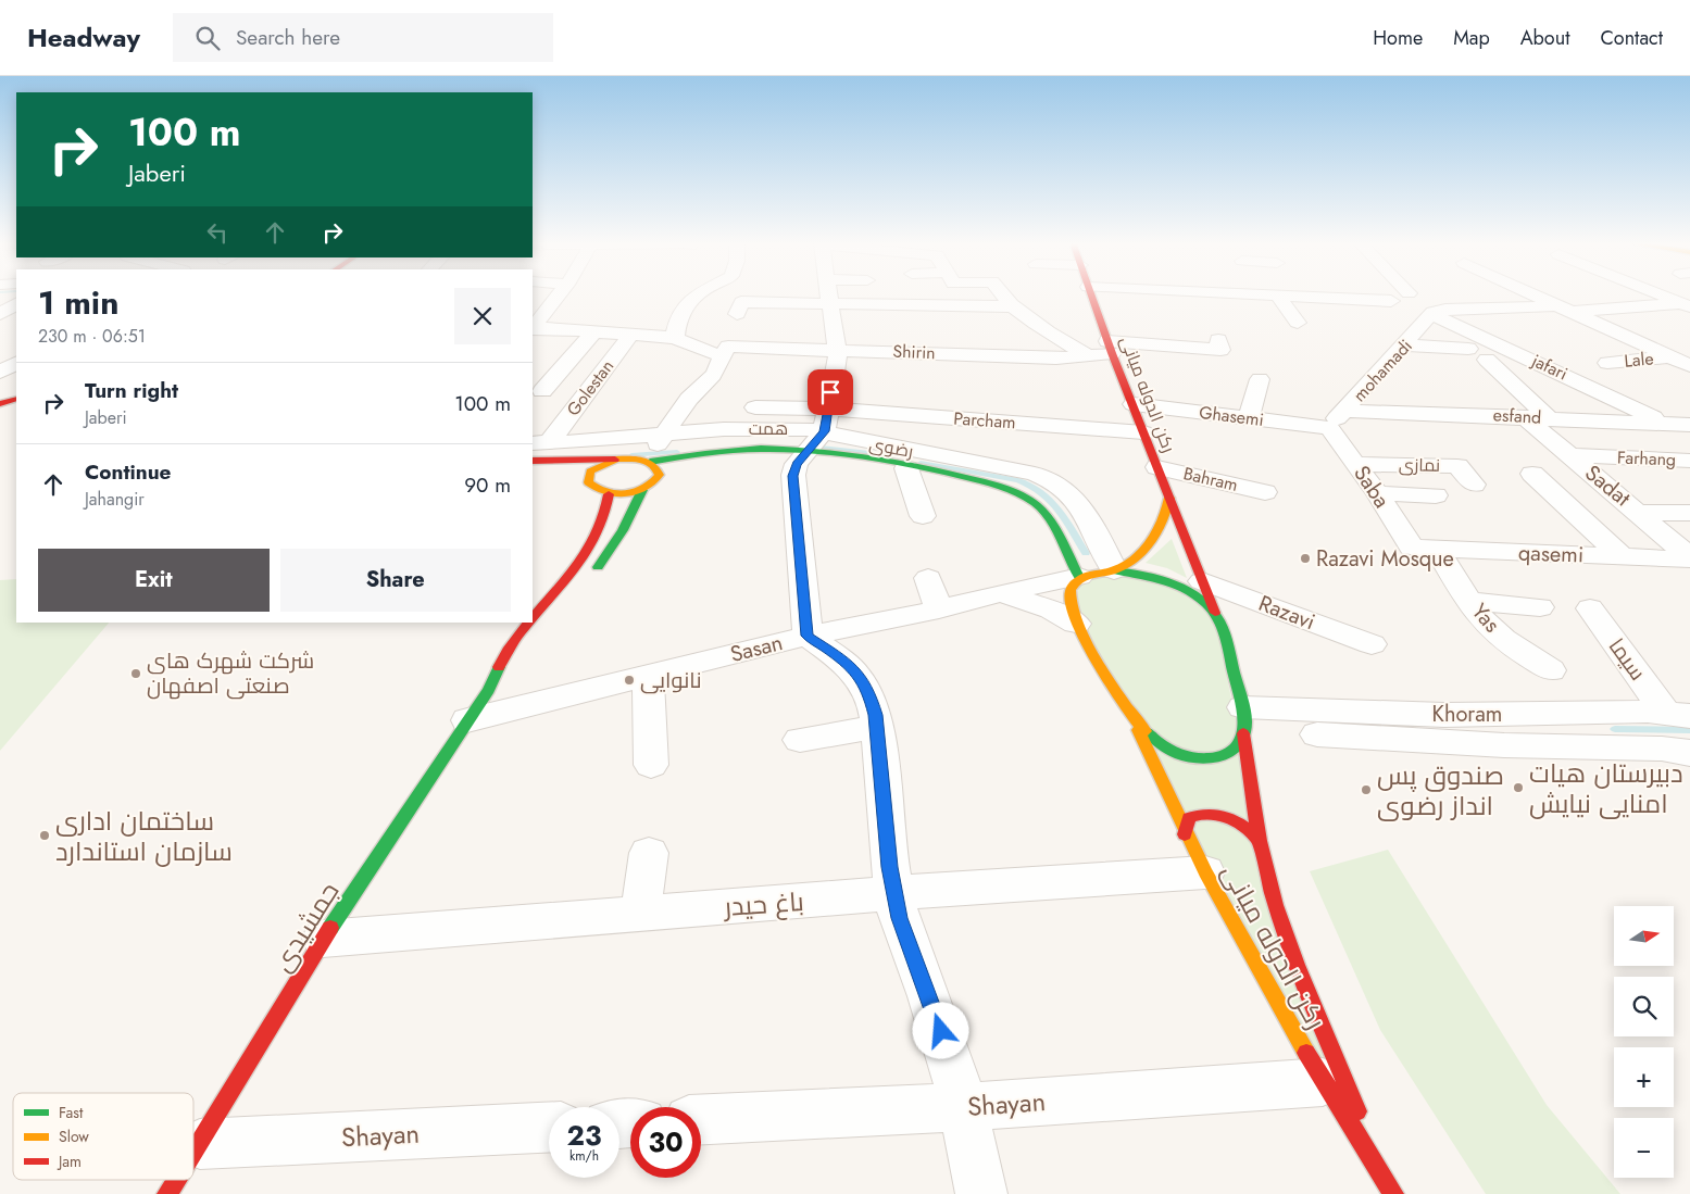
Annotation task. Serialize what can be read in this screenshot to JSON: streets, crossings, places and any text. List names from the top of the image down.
{
  "streets": {
    "main road": ["رکن الدوله میانی", "رضوی", "جمشیدی"],
    "street": [
      "Shirin",
      "Lale",
      "jafari",
      "mohamadi",
      "Golestan",
      "Ghasemi",
      "esfand",
      "Parcham",
      "همت",
      "Farhang",
      "نمازی",
      "Bahram",
      "Sadat",
      "Saba",
      "qasemi",
      "Razavi",
      "Yas",
      "Sasan",
      "سیما",
      "Khoram",
      "باغ حیدر",
      "Shayan"
    ]
  },
  "crossings": [
    ["Shirin", "رکن الدوله میانی"],
    ["jafari", "mohamadi"],
    ["jafari", "esfand"],
    ["mohamadi", "Ghasemi"],
    ["mohamadi", "esfand"],
    ["mohamadi", "Saba"],
    ["Golestan", "همت"],
    ["رکن الدوله میانی", "Ghasemi"],
    ["رکن الدوله میانی", "Parcham"],
    ["رکن الدوله میانی", "Bahram"],
    ["رکن الدوله میانی", "Razavi"],
    ["رکن الدوله میانی", "Khoram"],
    ["رکن الدوله میانی", "باغ حیدر"],
    ["رکن الدوله میانی", "Shayan"],
    ["Ghasemi", "Saba"],
    ["esfand", "Sadat"],
    ["رضوی", "Sasan"],
    ["Farhang", "Sadat"],
    ["نمازی", "Saba"],
    ["Sadat", "qasemi"],
    ["Saba", "qasemi"],
    ["Saba", "Yas"],
    ["qasemi", "Yas"],
    ["Sasan", "جمشیدی"],
    ["سیما", "Khoram"],
    ["باغ حیدر", "جمشیدی"],
    ["جمشیدی", "Shayan"]
  ],
  "places": [
    "Razavi Mosque",
    "شرکت شهرک های صنعتی اصفهان",
    "نانوایی",
    "دبیرستان هیات امنایی نیایش",
    "صندوق پس انداز رضوی",
    "ساختمان اداری سازمان استاندارد"
  ],
  "legend": ["Fast", "Slow", "Jam"],
  "north": "right",
  "page": {
    "header": "Headway",
    "search": "Search here",
    "nav": [
      "Home",
      "Map",
      "About",
      "Contact"
    ],
    "turn": ["100 m", "Jaberi"],
    "heading": ["1 min", "230 m · 06:51"],
    "list": [
      {
        "name": "Turn right",
        "note": "Jaberi",
        "value": "100 m"
      },
      {
        "name": "Continue",
        "note": "Jahangir",
        "value": "90 m"
      }
    ],
    "buttons": ["Exit", "Share"],
    "map_buttons": ["+", "−"],
    "speed": "23 km/h",
    "limit": "30"
  }
}
